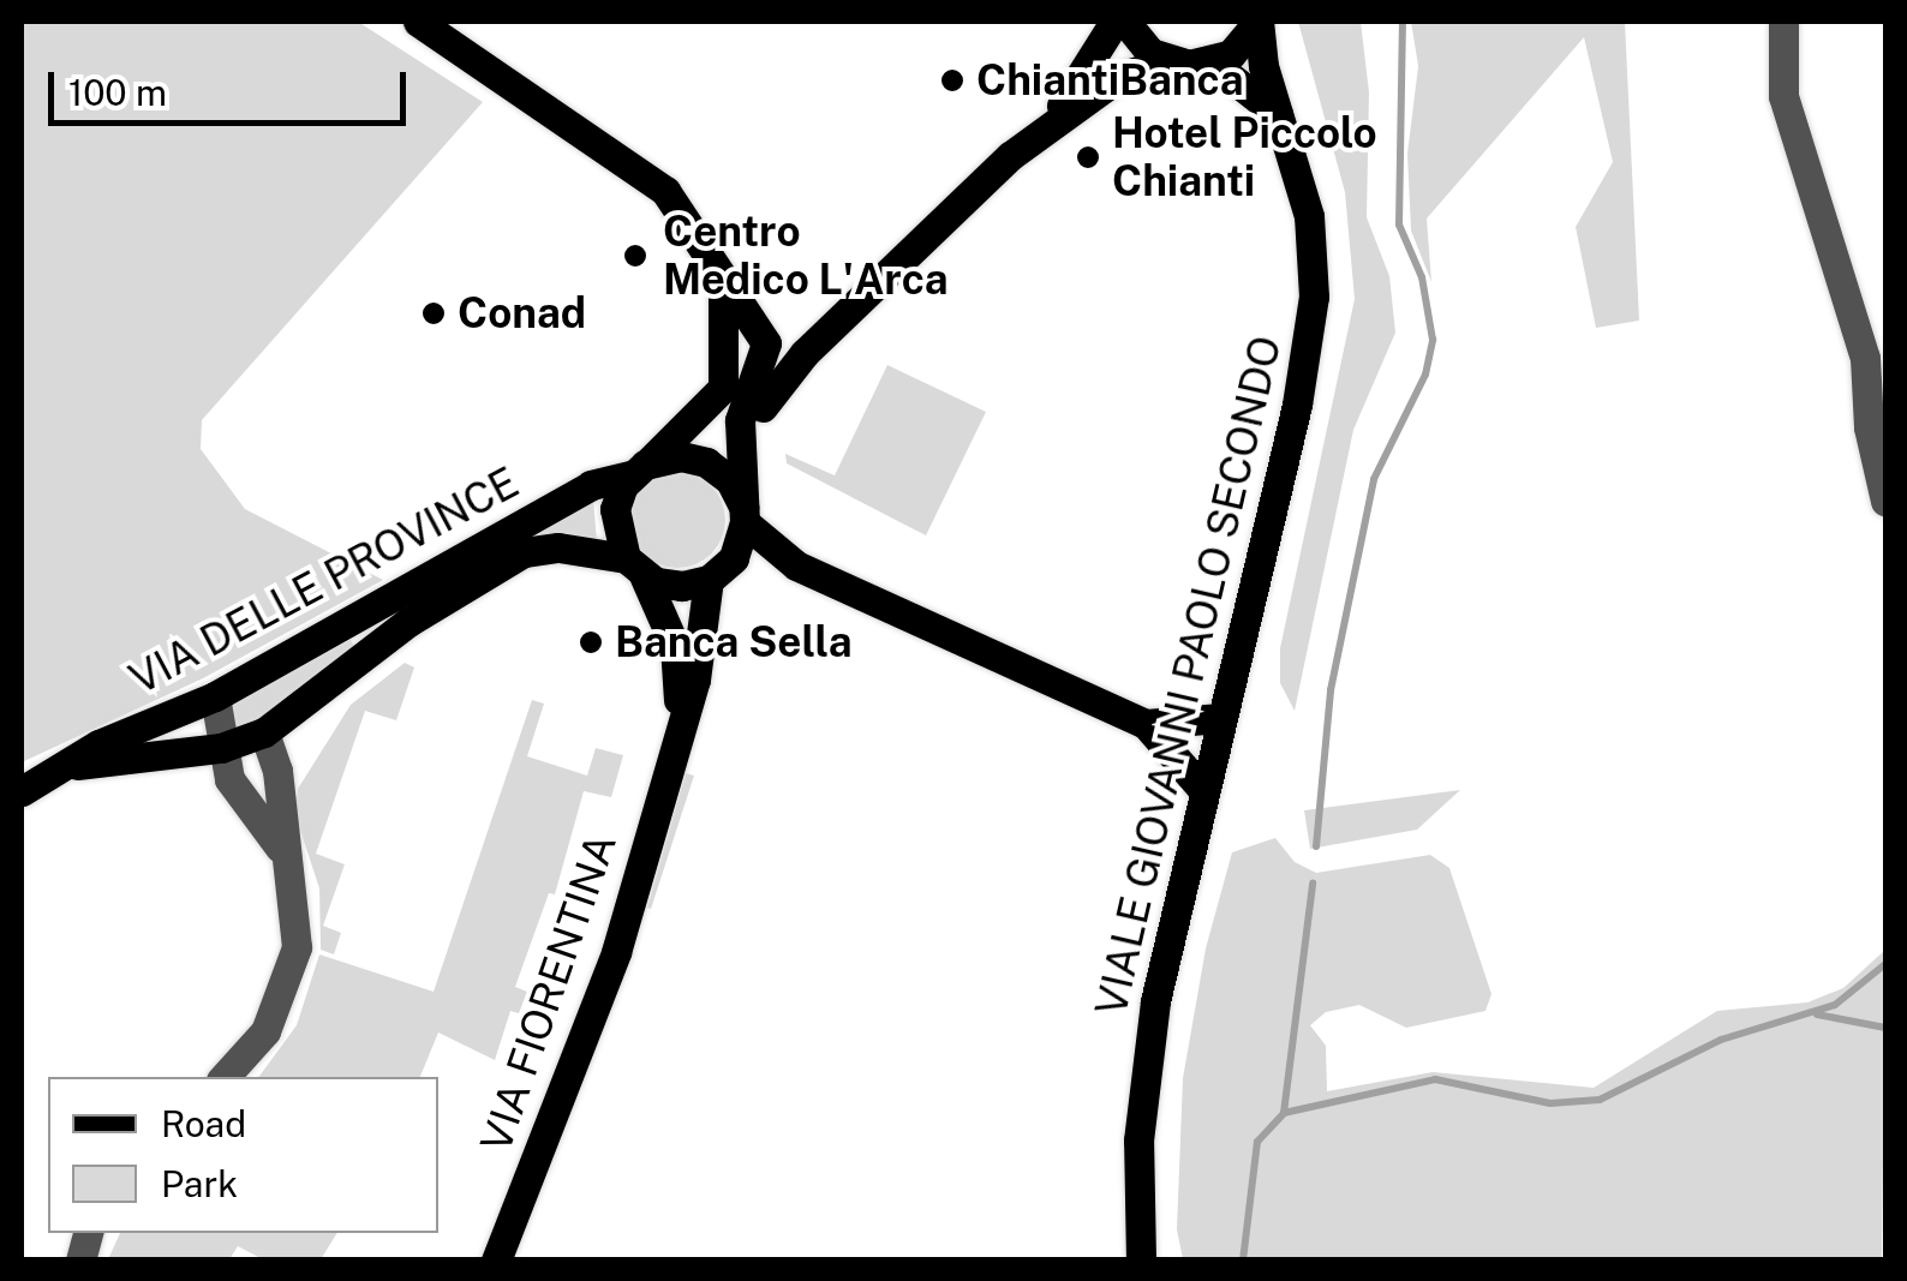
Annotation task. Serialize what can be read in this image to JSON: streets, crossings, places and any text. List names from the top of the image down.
{
  "streets": {
    "main road": ["VIA DELLE PROVINCE", "VIALE GIOVANNI PAOLO SECONDO", "VIA FIORENTINA"]
  },
  "crossings": [
    ["VIA DELLE PROVINCE", "VIA FIORENTINA"]
  ],
  "places": [
    "ChiantiBanca",
    "Hotel Piccolo Chianti",
    "Centro Medico L'Arca",
    "Conad",
    "Banca Sella"
  ],
  "legend": ["Road", "Park"],
  "scale_bar": "100 m"
}
